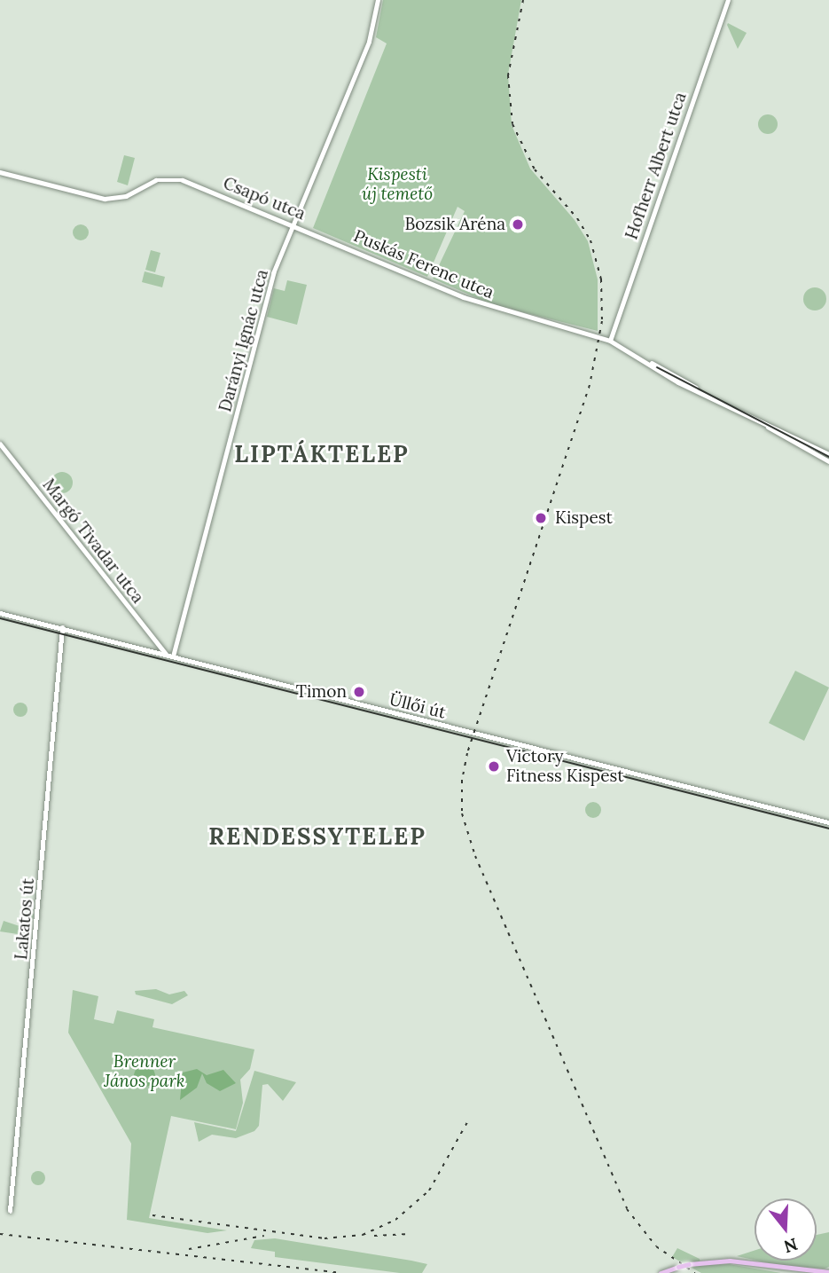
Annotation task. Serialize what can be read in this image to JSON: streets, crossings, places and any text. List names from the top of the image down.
{
  "streets": {
    "street": [
      "Hofherr Albert utca",
      "Csapó utca",
      "Puskás Ferenc utca",
      "Darányi Ignác utca",
      "Margó Tivadar utca",
      "Üllői út",
      "Lakatos út"
    ]
  },
  "crossings": [
    ["Hofherr Albert utca", "Puskás Ferenc utca"],
    ["Csapó utca", "Puskás Ferenc utca"],
    ["Csapó utca", "Darányi Ignác utca"],
    ["Darányi Ignác utca", "Üllői út"],
    ["Margó Tivadar utca", "Üllői út"],
    ["Üllői út", "Lakatos út"]
  ],
  "districts": ["LIPTÁKTELEP", "RENDESSYTELEP"],
  "parks": ["Kispesti új temető", "Brenner János park"],
  "places": [
    "Bozsik Aréna",
    "Kispest",
    "Timon",
    "Victory Fitness Kispest"
  ],
  "north": "bottom"
}
